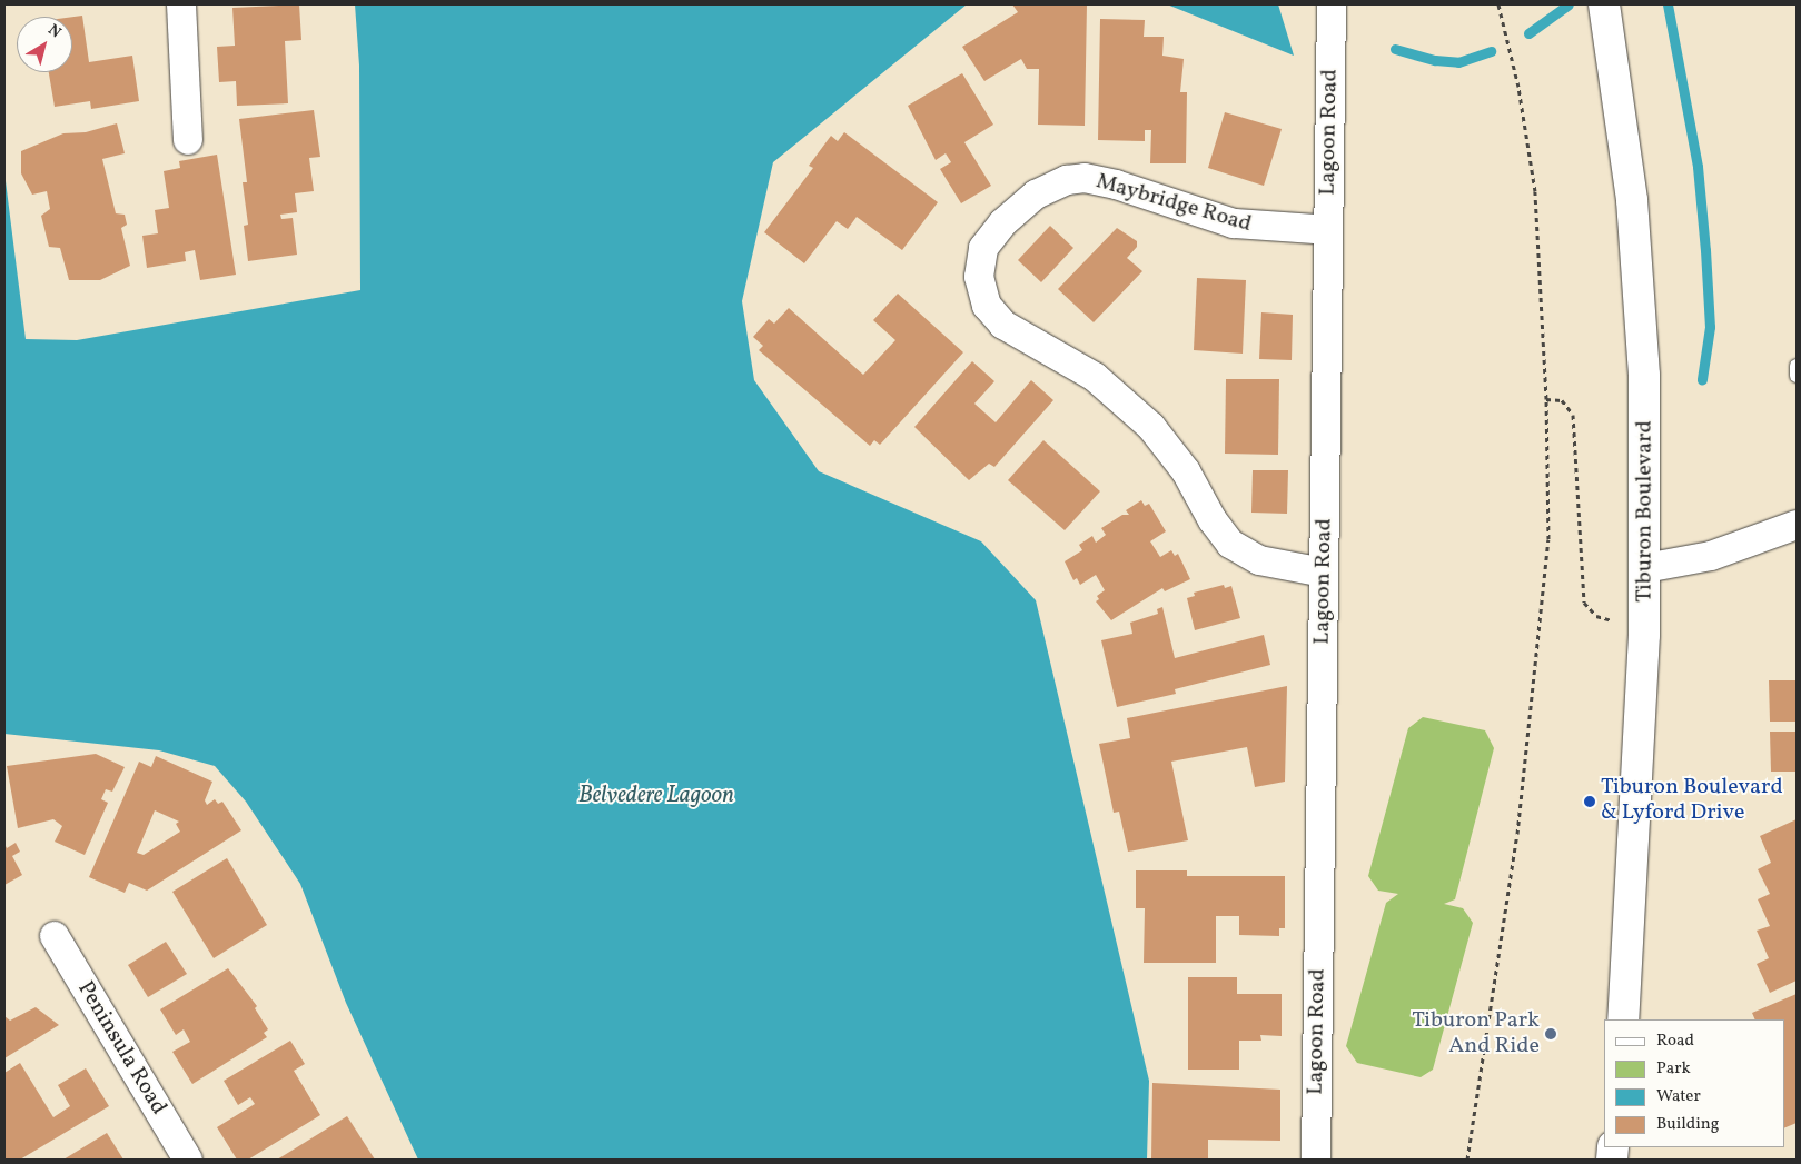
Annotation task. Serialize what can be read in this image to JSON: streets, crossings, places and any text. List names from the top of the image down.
{
  "streets": {
    "main road": ["Tiburon Boulevard"],
    "street": ["Lagoon Road", "Maybridge Road", "Peninsula Road"]
  },
  "crossings": [
    ["Lagoon Road", "Maybridge Road"]
  ],
  "water": ["Belvedere Lagoon"],
  "places": ["Tiburon Boulevard & Lyford Drive", "Tiburon Park And Ride"],
  "legend": [
    "Road",
    "Park",
    "Water",
    "Building"
  ],
  "north": "top right"
}
